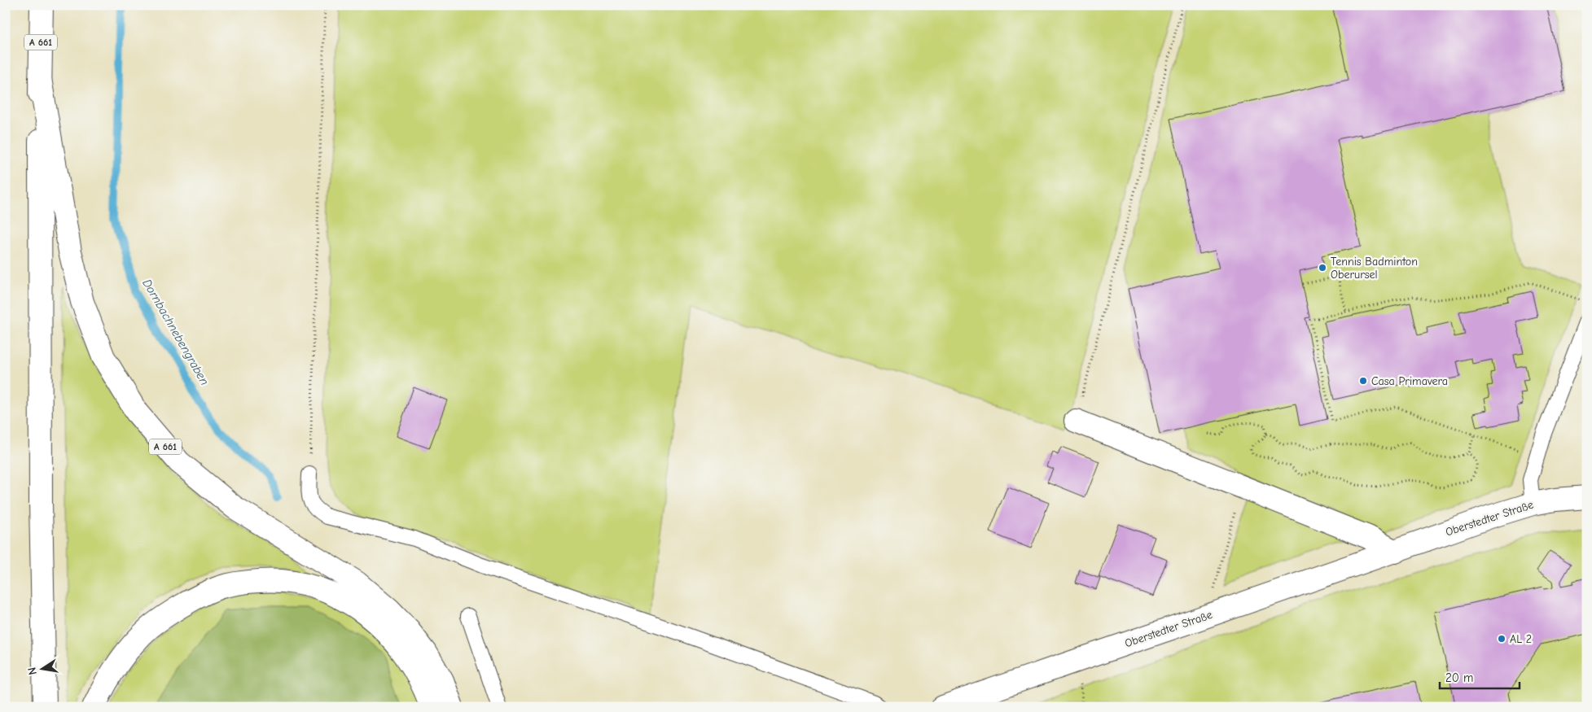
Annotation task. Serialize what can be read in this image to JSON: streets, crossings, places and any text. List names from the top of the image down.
{
  "streets": {
    "main road": ["A 661", "Oberstedter Straße"]
  },
  "water": ["Dornbachnebengraben"],
  "places": ["Tennis Badminton Oberursel", "Casa Primavera", "AL 2"],
  "scale_bar": "20 m",
  "north": "left"
}
